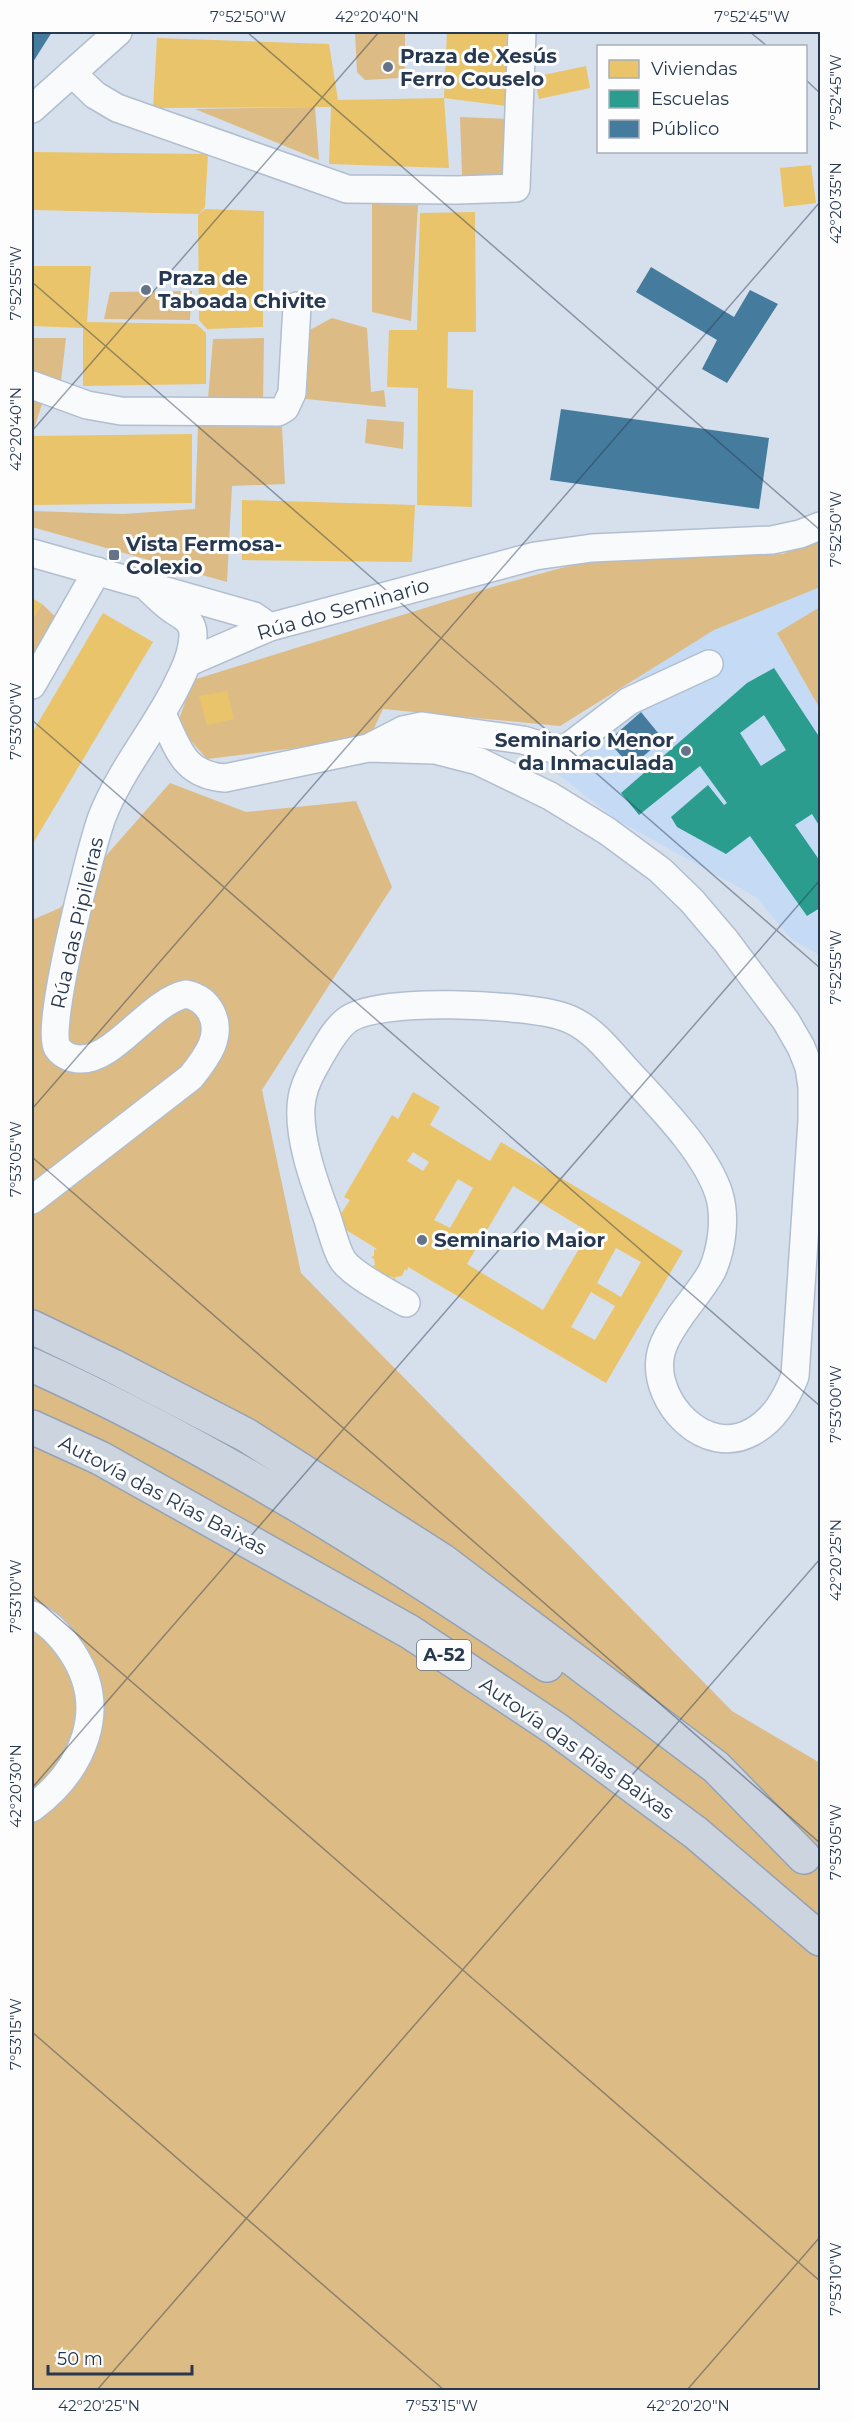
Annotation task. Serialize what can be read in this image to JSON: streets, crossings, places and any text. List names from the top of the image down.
{
  "streets": {
    "highway": ["Autovía das Rías Baixas", "A-52"],
    "street": ["Rúa do Seminario", "Rúa das Pipileiras"]
  },
  "places": {
    "other": [
      "Praza de Xesús Ferro Couselo",
      "Praza de Taboada Chivite",
      "Seminario Menor da Inmaculada",
      "Seminario Maior"
    ],
    "transit": ["Vista Fermosa- Colexio"]
  },
  "legend": ["Viviendas", "Escuelas", "Público"],
  "scale_bar": "50 m",
  "coordinates": [
    "7°52'50\"W",
    "42°20'40\"N",
    "7°52'45\"W",
    "42°20'35\"N",
    "7°52'55\"W",
    "7°53'00\"W",
    "7°53'05\"W",
    "42°20'25\"N",
    "7°53'10\"W",
    "42°20'30\"N",
    "7°53'15\"W",
    "42°20'20\"N"
  ]
}
